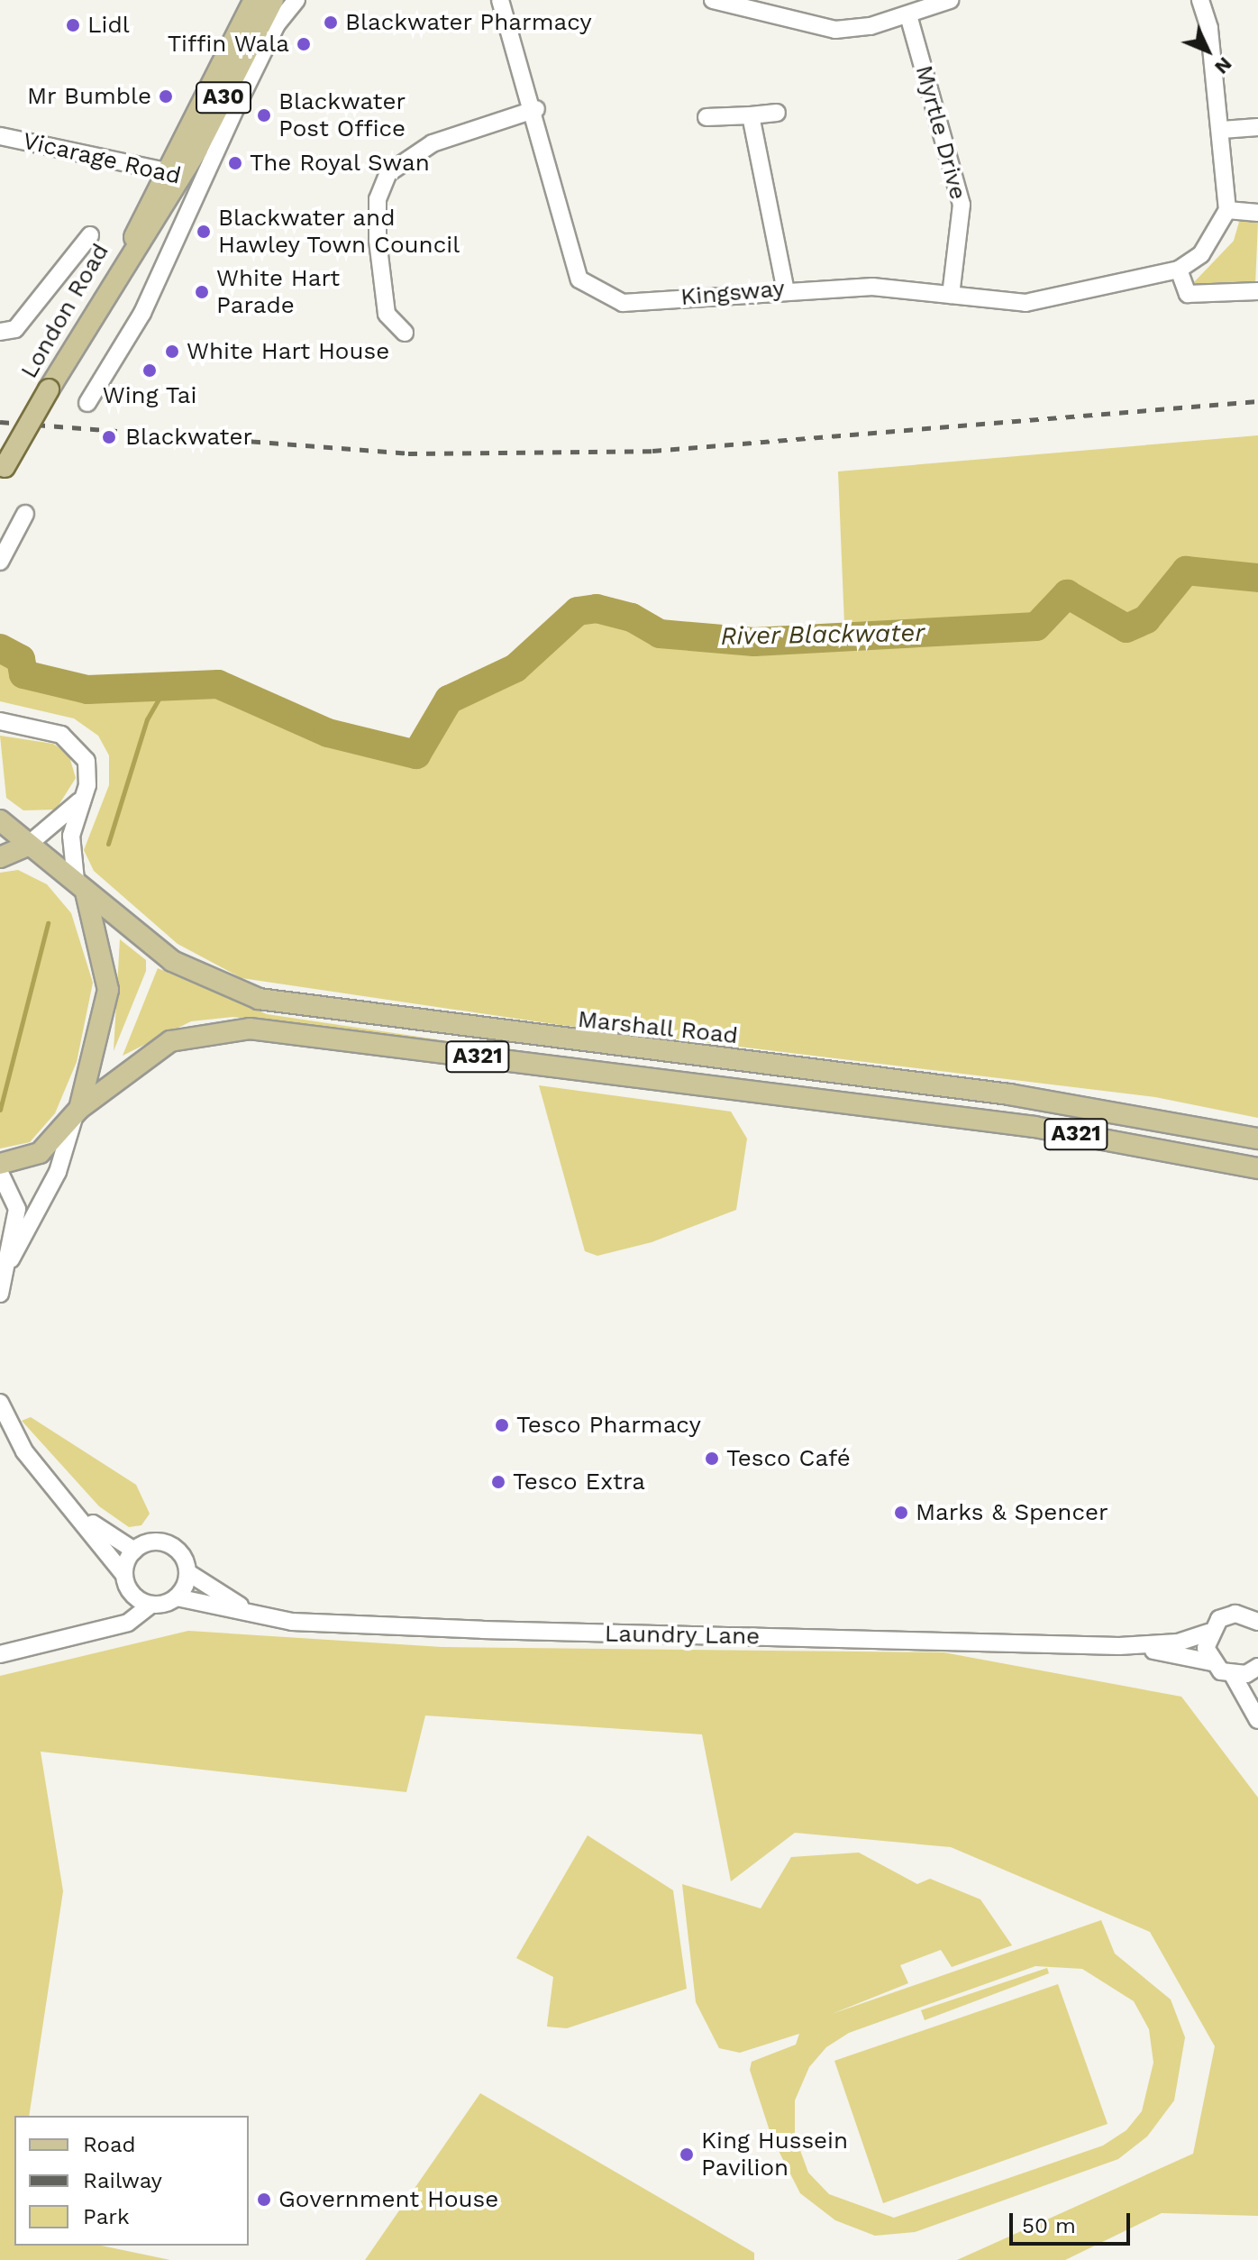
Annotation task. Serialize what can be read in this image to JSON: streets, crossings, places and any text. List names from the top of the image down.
{
  "streets": {
    "main road": [
      "A30",
      "London Road",
      "Marshall Road",
      "A321"
    ],
    "street": [
      "Myrtle Drive",
      "Vicarage Road",
      "Kingsway",
      "Laundry Lane"
    ]
  },
  "crossings": [
    ["Myrtle Drive", "Kingsway"],
    ["Vicarage Road", "London Road"]
  ],
  "water": ["River Blackwater"],
  "places": [
    "Blackwater Pharmacy",
    "Lidl",
    "Tiffin Wala",
    "Mr Bumble",
    "Blackwater Post Office",
    "The Royal Swan",
    "Blackwater and Hawley Town Council",
    "White Hart Parade",
    "White Hart House",
    "Wing Tai",
    "Blackwater",
    "Tesco Pharmacy",
    "Tesco Café",
    "Tesco Extra",
    "Marks & Spencer",
    "King Hussein Pavilion",
    "Government House"
  ],
  "legend": ["Road", "Railway", "Park"],
  "scale_bar": "50 m",
  "north": "bottom right"
}
